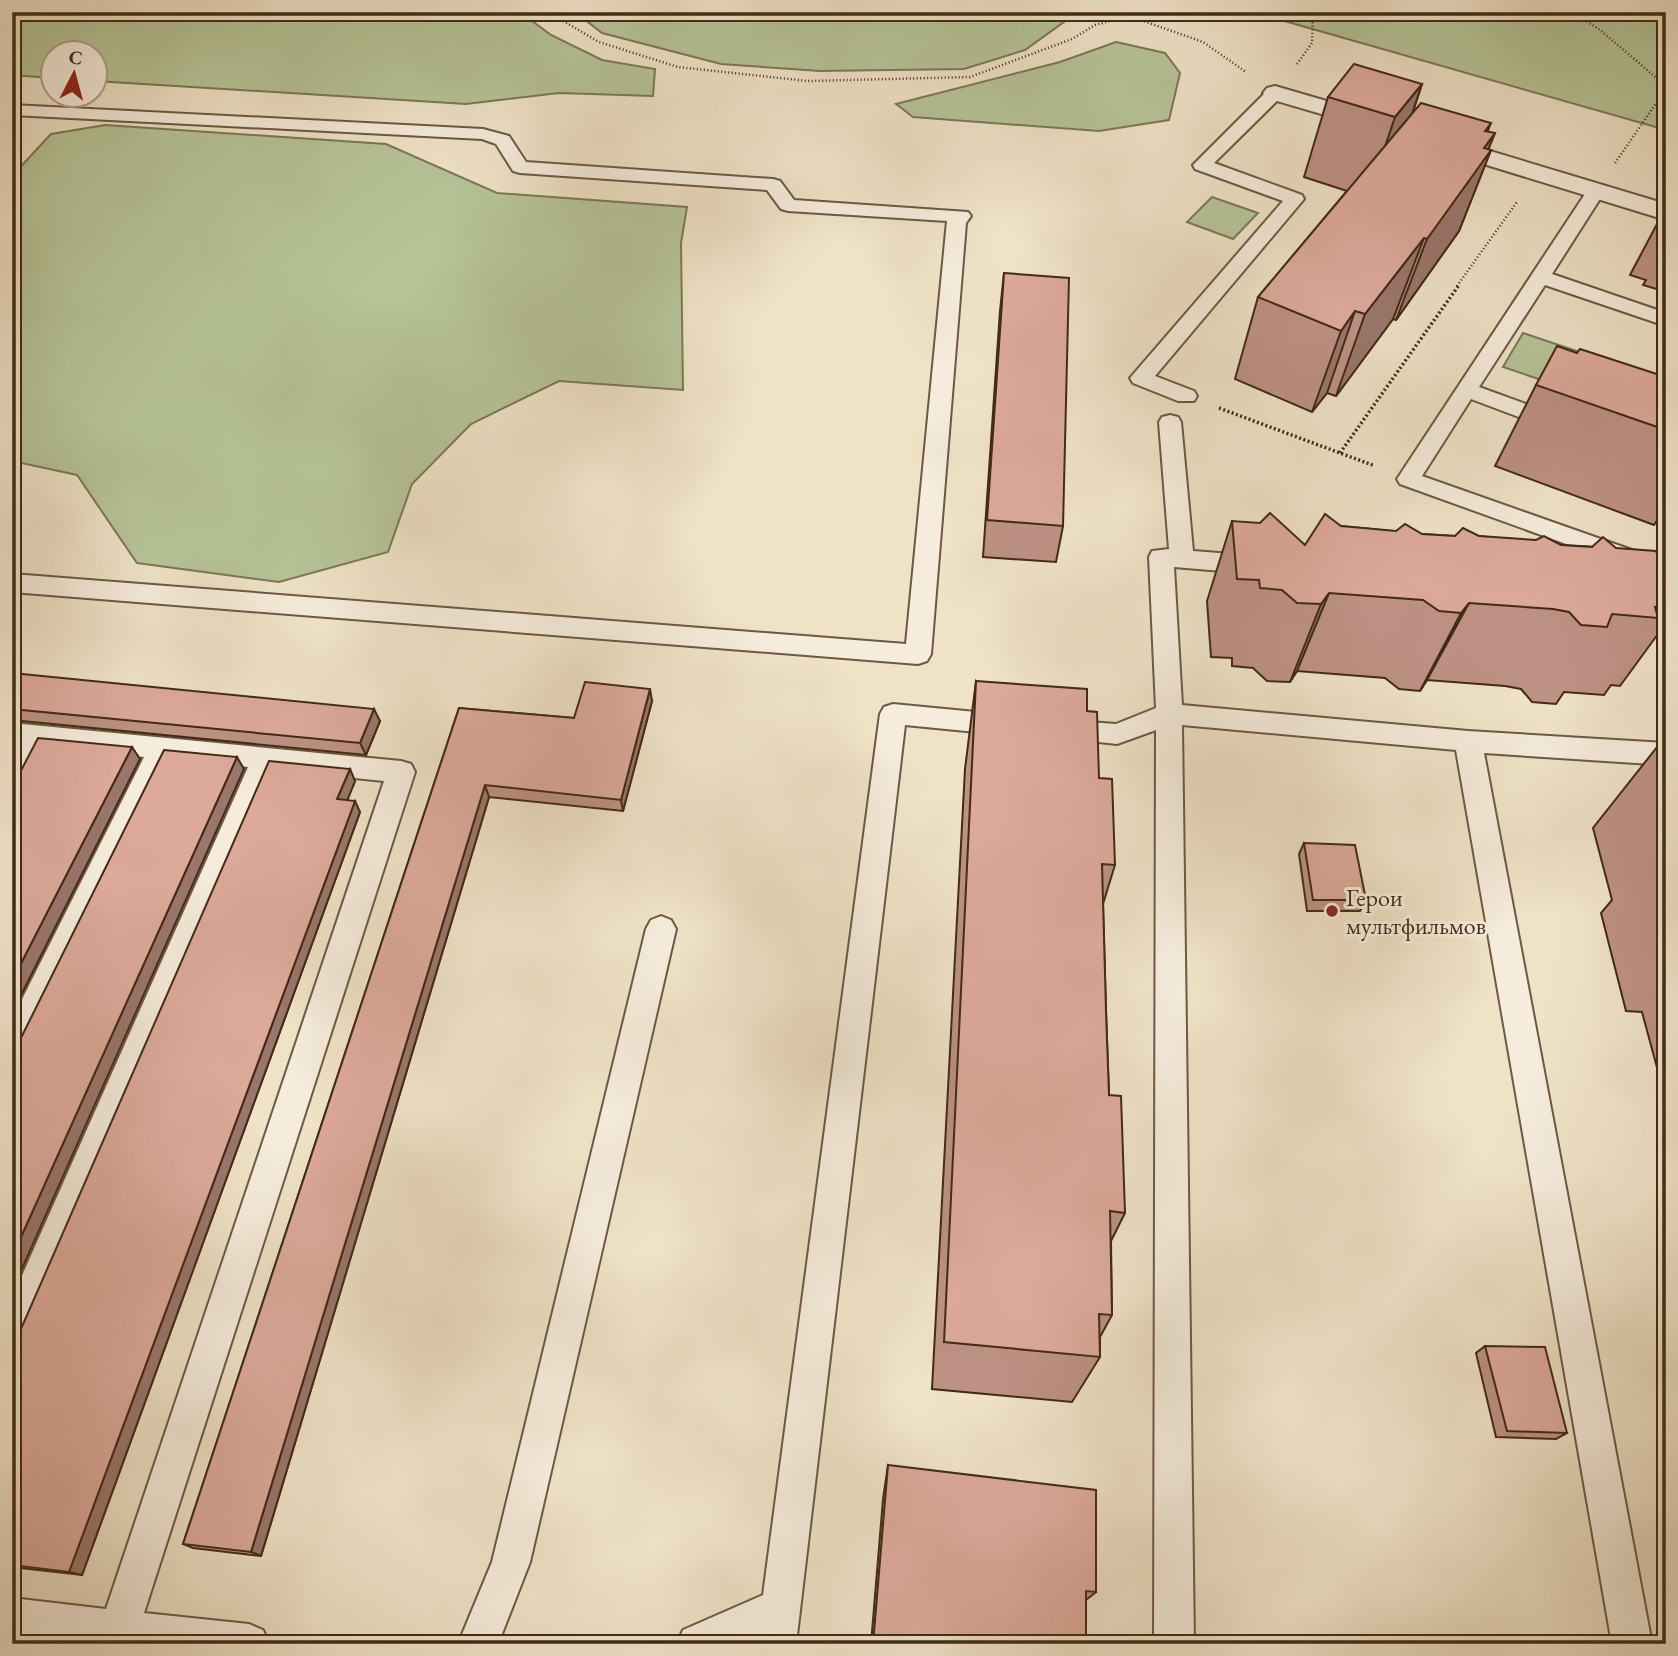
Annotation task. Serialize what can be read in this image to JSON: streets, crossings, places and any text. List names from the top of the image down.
{
  "places": ["Герои мультфильмов"],
  "north": "top"
}
